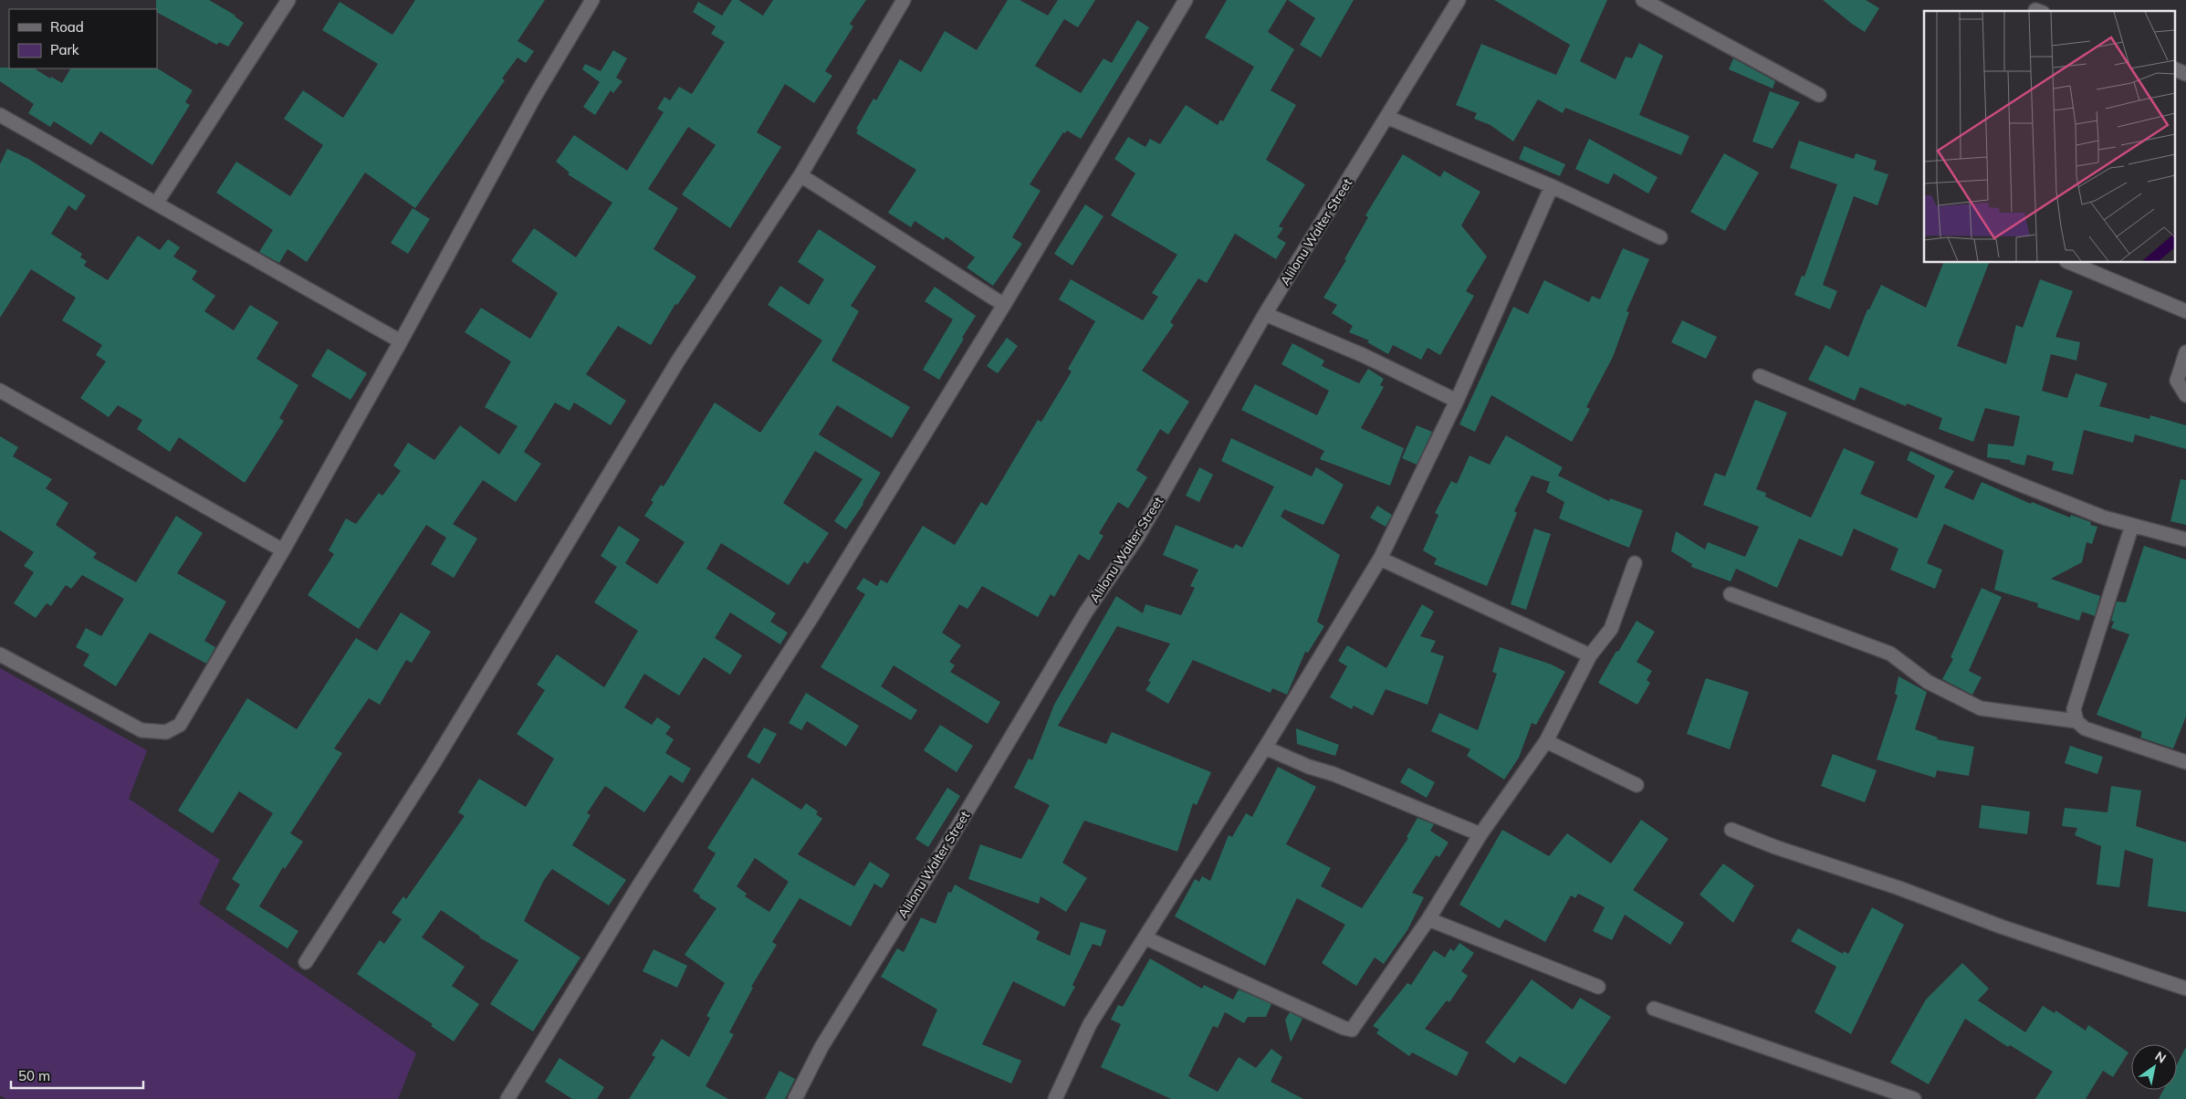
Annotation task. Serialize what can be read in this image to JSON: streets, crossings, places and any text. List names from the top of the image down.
{
  "streets": {
    "street": ["Alilonu Walter Street"]
  },
  "legend": ["Road", "Park"],
  "scale_bar": "50 m",
  "north": "top right"
}
